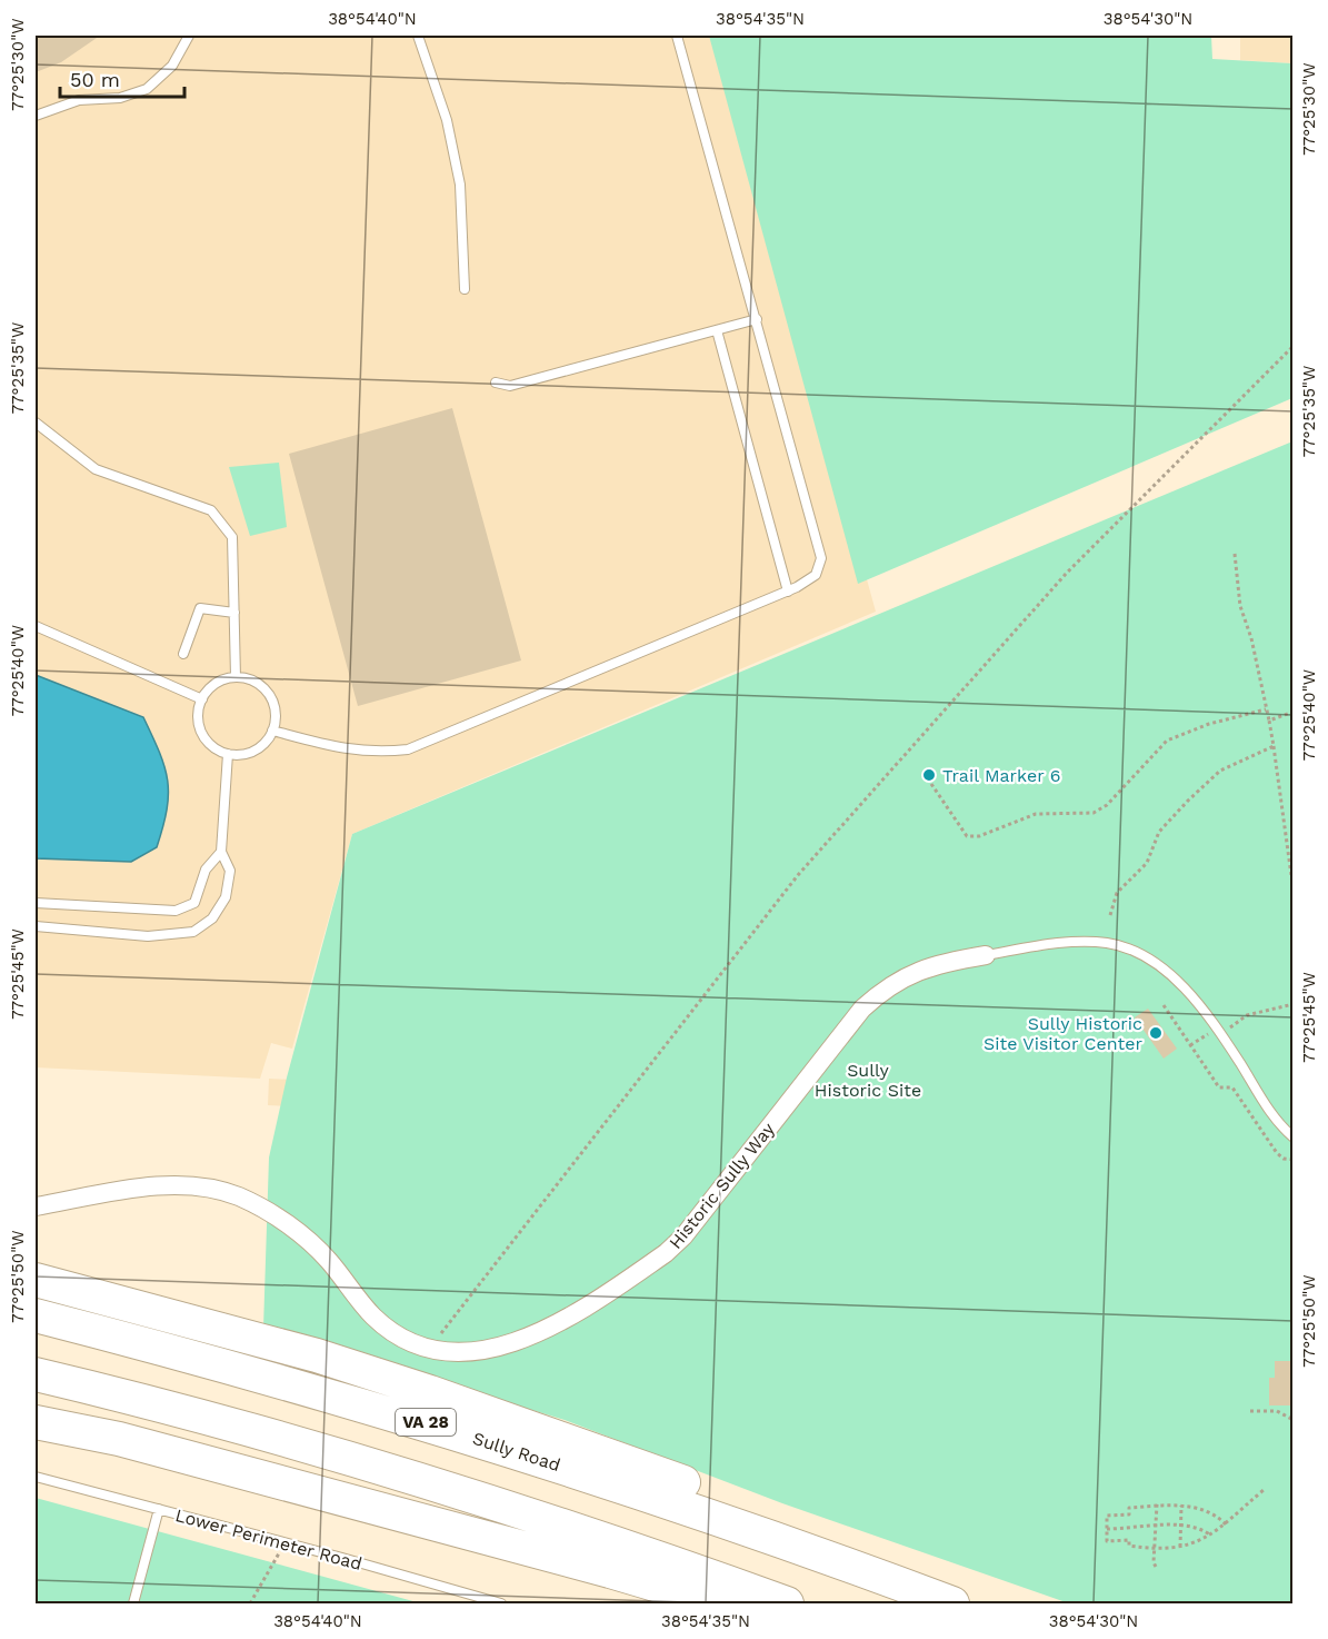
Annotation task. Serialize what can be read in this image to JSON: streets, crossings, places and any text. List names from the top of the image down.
{
  "streets": {
    "highway": ["VA 28", "Sully Road"],
    "street": ["Historic Sully Way"],
    "lane": ["Lower Perimeter Road"]
  },
  "parks": ["Sully Historic Site"],
  "places": ["Trail Marker 6", "Sully Historic Site Visitor Center"],
  "scale_bar": "50 m",
  "coordinates": [
    "38°54'40\"N",
    "38°54'35\"N",
    "38°54'30\"N",
    "77°25'30\"W",
    "77°25'35\"W",
    "77°25'40\"W",
    "77°25'45\"W",
    "77°25'50\"W"
  ]
}
